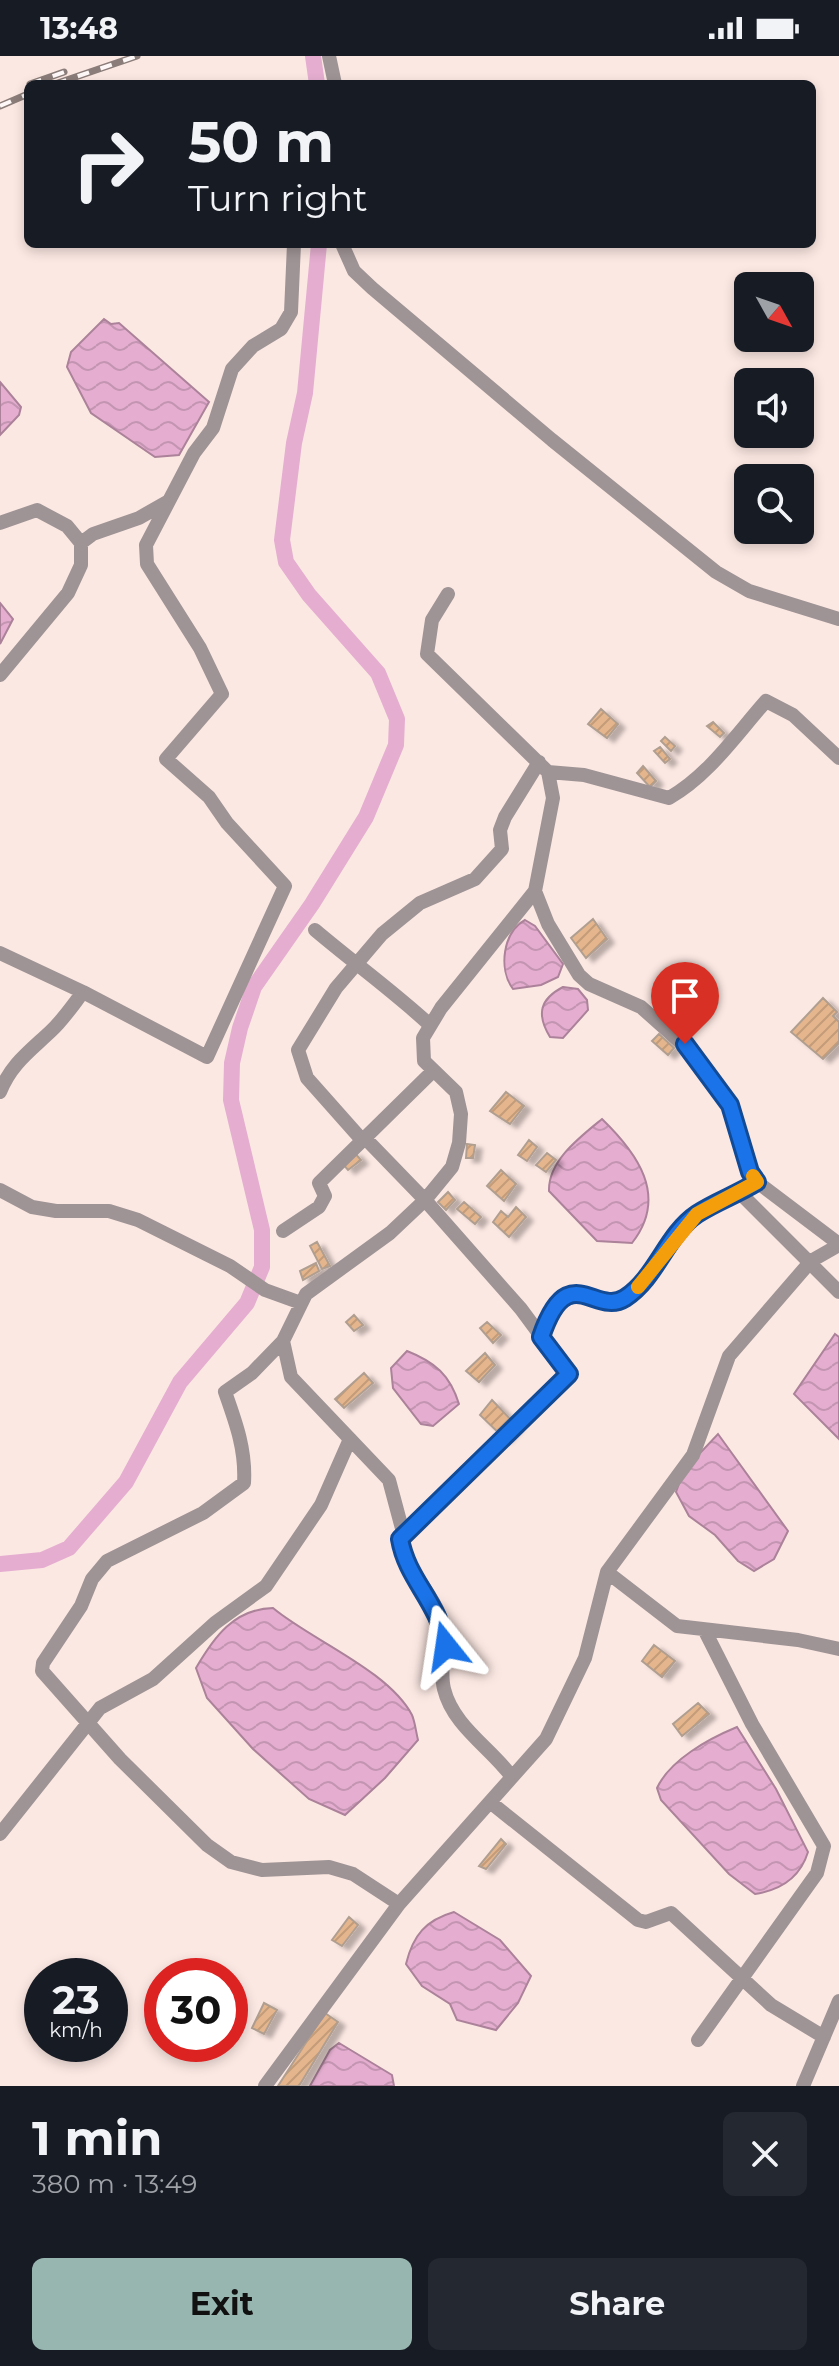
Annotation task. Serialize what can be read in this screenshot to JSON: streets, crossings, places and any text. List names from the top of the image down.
{
  "north": "bottom right",
  "page": {
    "status": "13:48",
    "turn": ["50 m", "Turn right"],
    "speed": "23 km/h",
    "limit": "30",
    "heading": ["1 min", "380 m · 13:49"],
    "buttons": ["Exit", "Share"]
  }
}
